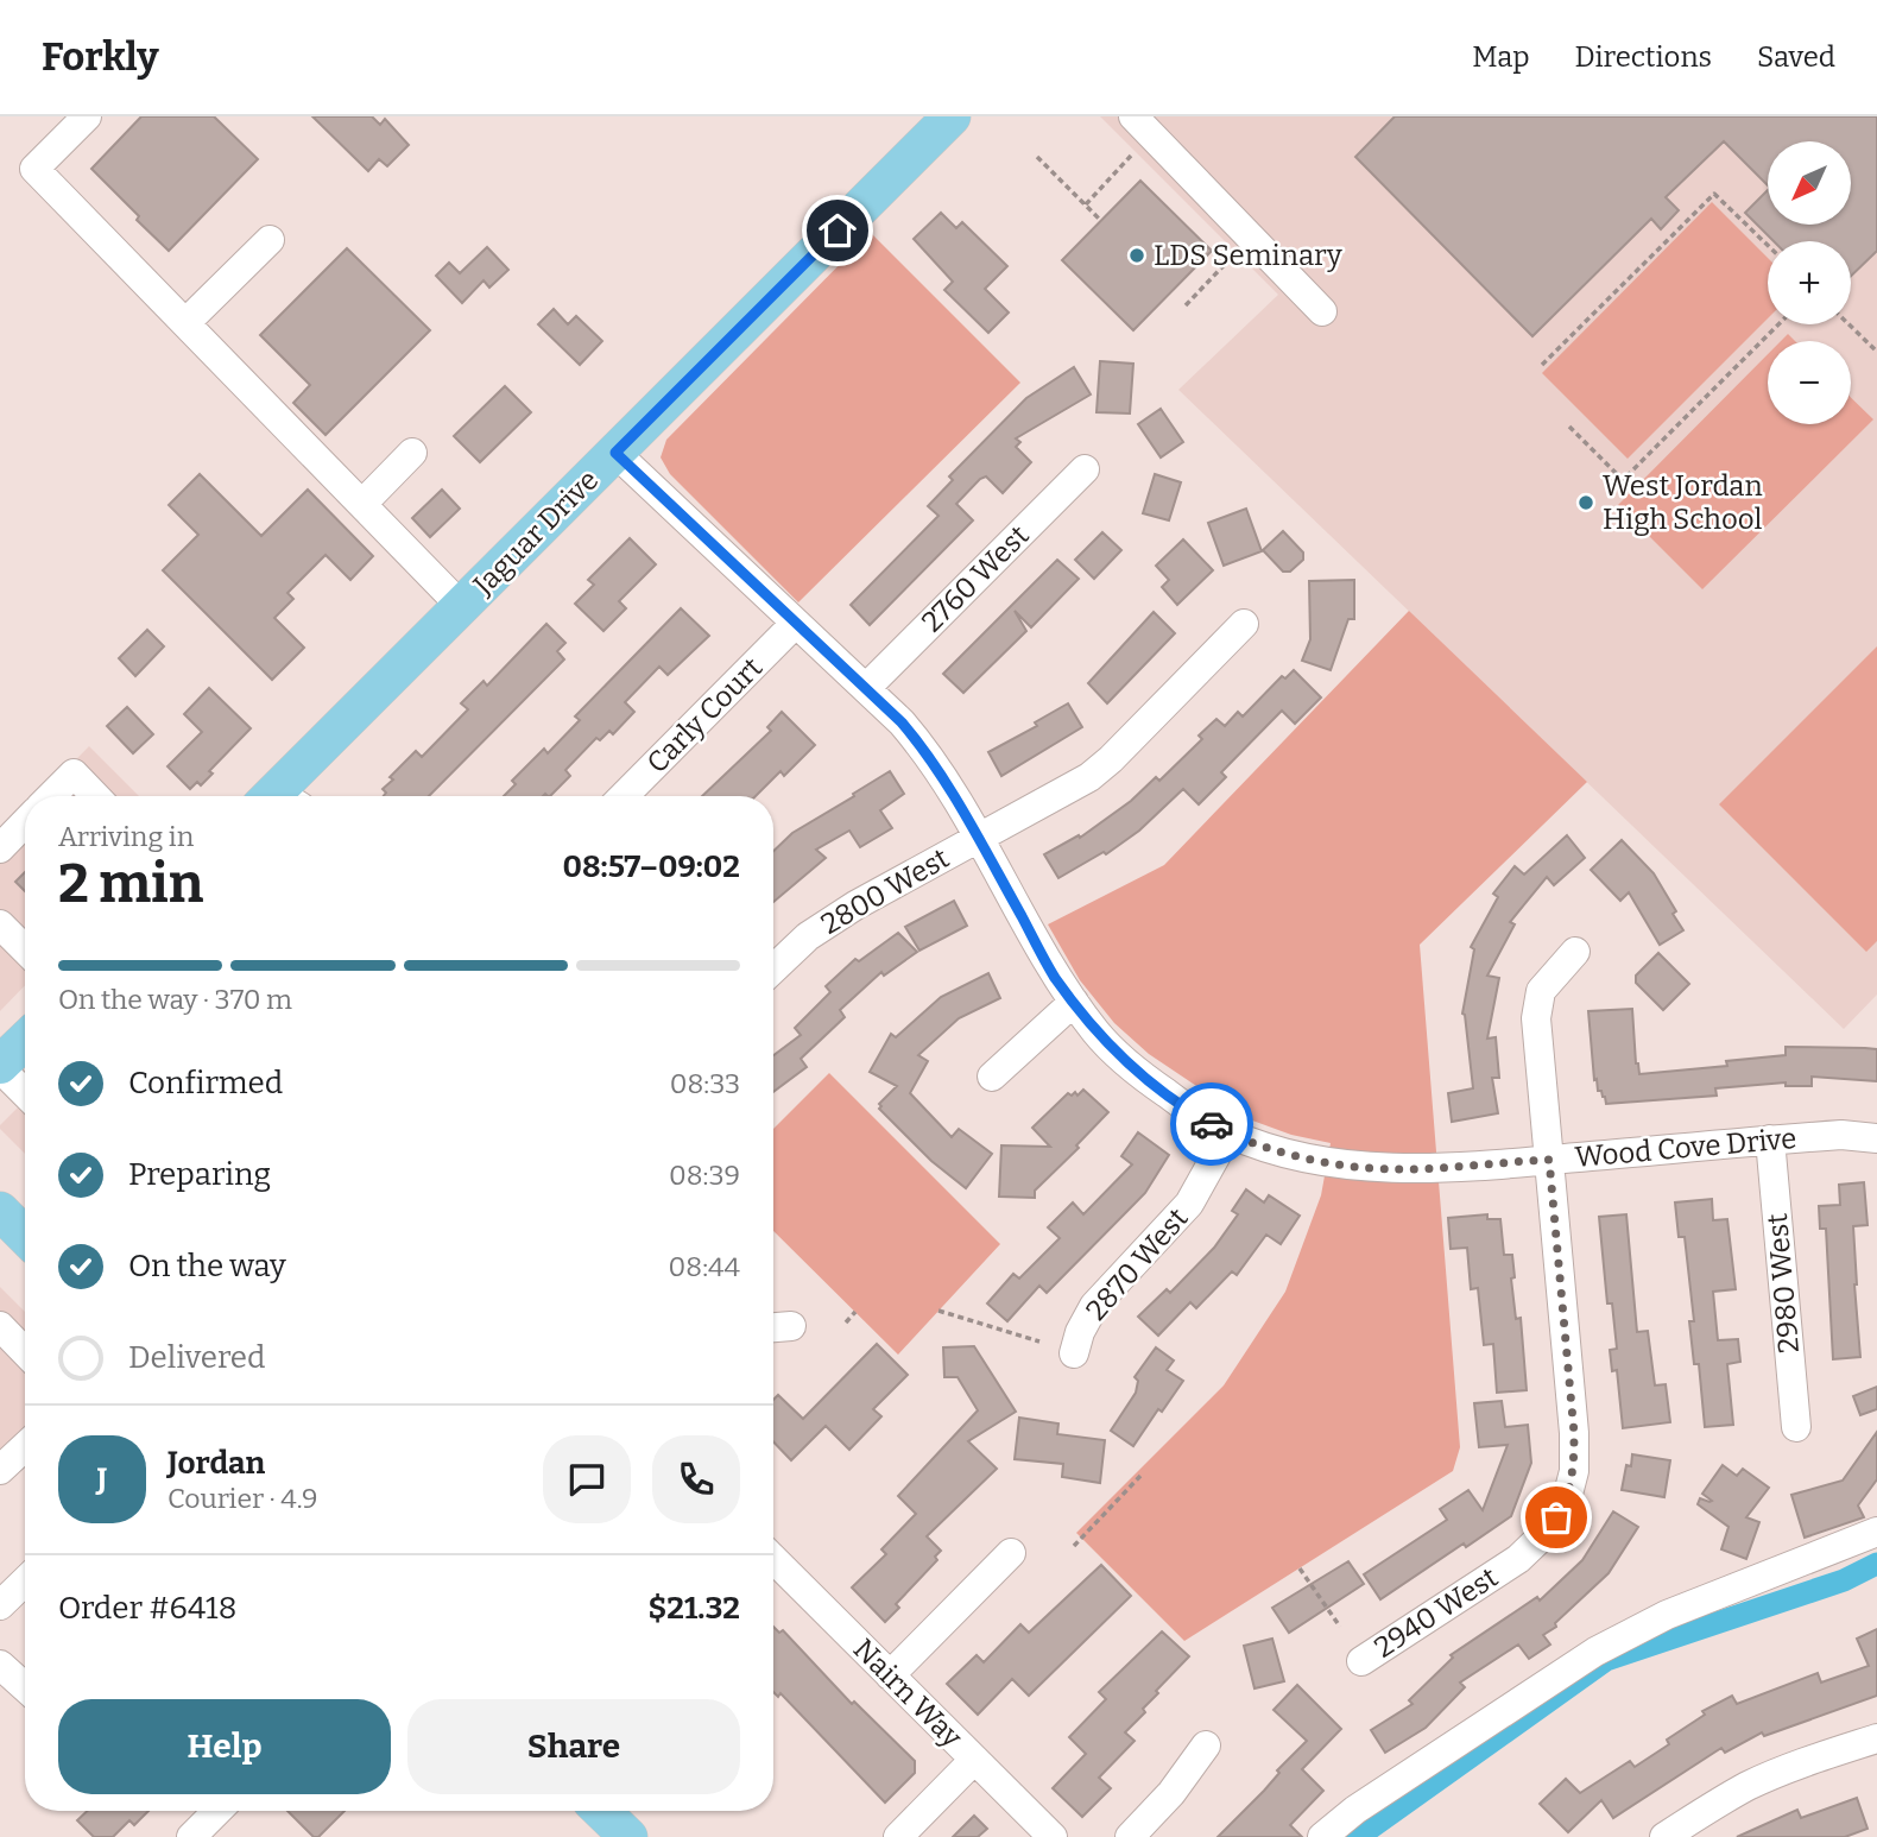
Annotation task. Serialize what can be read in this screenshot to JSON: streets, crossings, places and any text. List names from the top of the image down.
{
  "streets": {
    "main road": ["Jaguar Drive"],
    "street": [
      "2760 West",
      "Carly Court",
      "2800 West",
      "Wood Cove Drive",
      "2870 West",
      "2980 West",
      "2940 West",
      "Nairn Way"
    ]
  },
  "crossings": [
    ["Jaguar Drive", "Wood Cove Drive"],
    ["2760 West", "Wood Cove Drive"],
    ["Carly Court", "Wood Cove Drive"],
    ["2800 West", "Wood Cove Drive"],
    ["Wood Cove Drive", "2870 West"],
    ["Wood Cove Drive", "2980 West"],
    ["Wood Cove Drive", "2940 West"]
  ],
  "places": ["LDS Seminary", "West Jordan High School"],
  "north": "bottom left",
  "page": {
    "header": "Forkly",
    "nav": ["Map", "Directions", "Saved"],
    "map_buttons": ["+", "−"],
    "heading": ["2 min", "Arriving in", "08:57–09:02"],
    "panel": [
      "Jordan",
      "Courier · 4.9",
      "Order #6418",
      "$21.32"
    ],
    "bar": "On the way · 370 m",
    "list": [
      ["Confirmed", "08:33"],
      ["Preparing", "08:39"],
      ["On the way", "08:44"],
      "Delivered"
    ],
    "round": "J",
    "buttons": ["Help", "Share"]
  }
}
